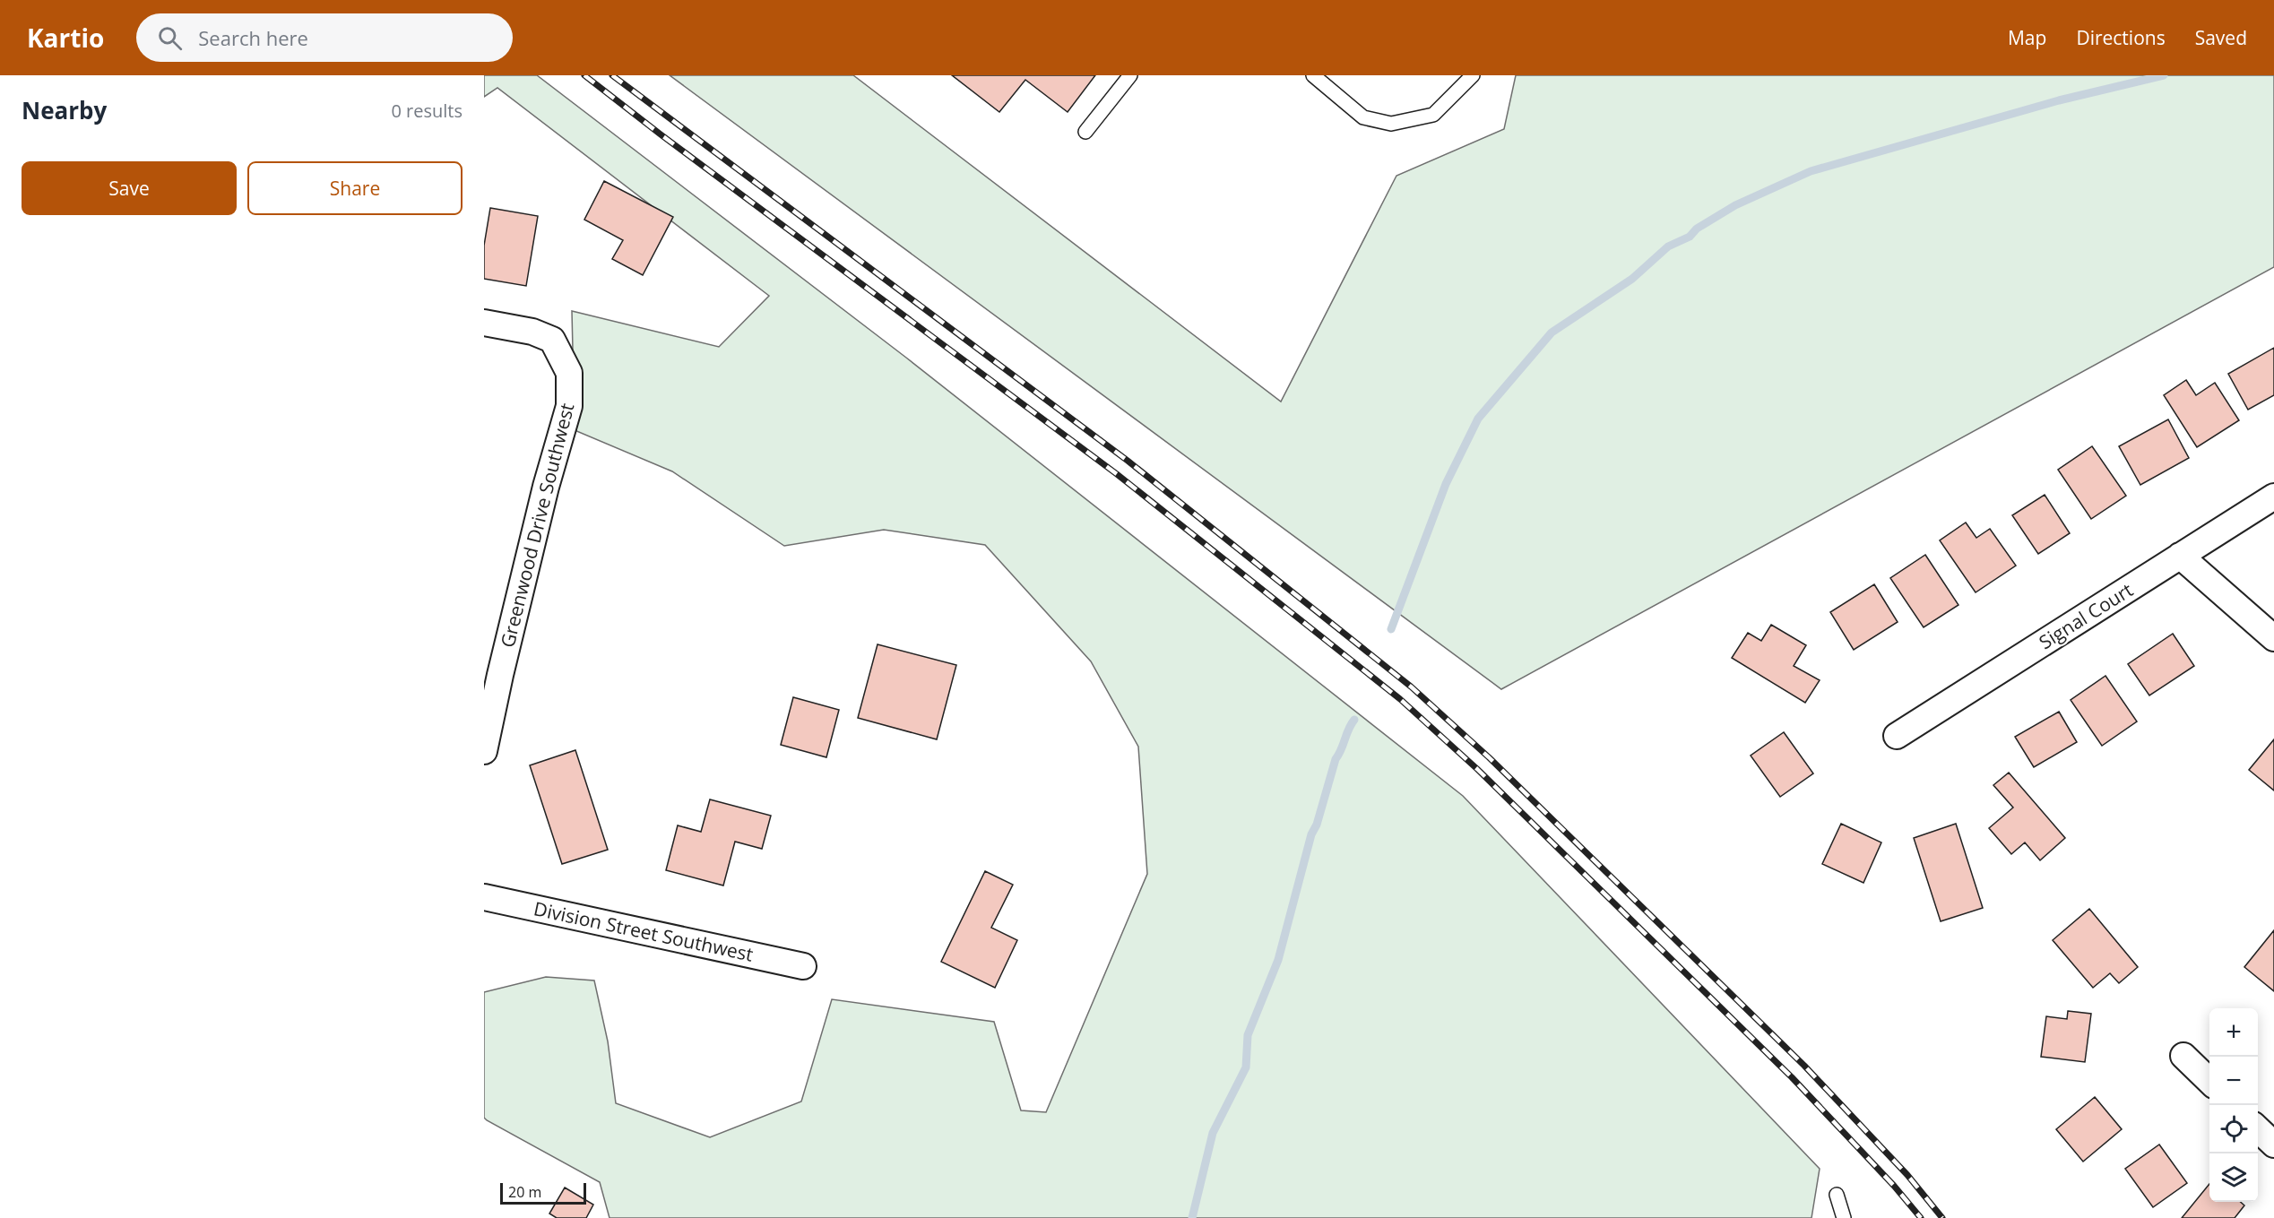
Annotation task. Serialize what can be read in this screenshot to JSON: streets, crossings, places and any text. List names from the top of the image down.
{
  "streets": {
    "street": ["Greenwood Drive Southwest", "Signal Court", "Division Street Southwest"]
  },
  "scale_bar": "20 m",
  "page": {
    "header": "Kartio",
    "search": "Search here",
    "nav": ["Map", "Directions", "Saved"],
    "heading": ["Nearby", "0 results"],
    "buttons": ["Save", "Share"],
    "map_buttons": ["+", "−"],
    "scale": "20 m"
  }
}
